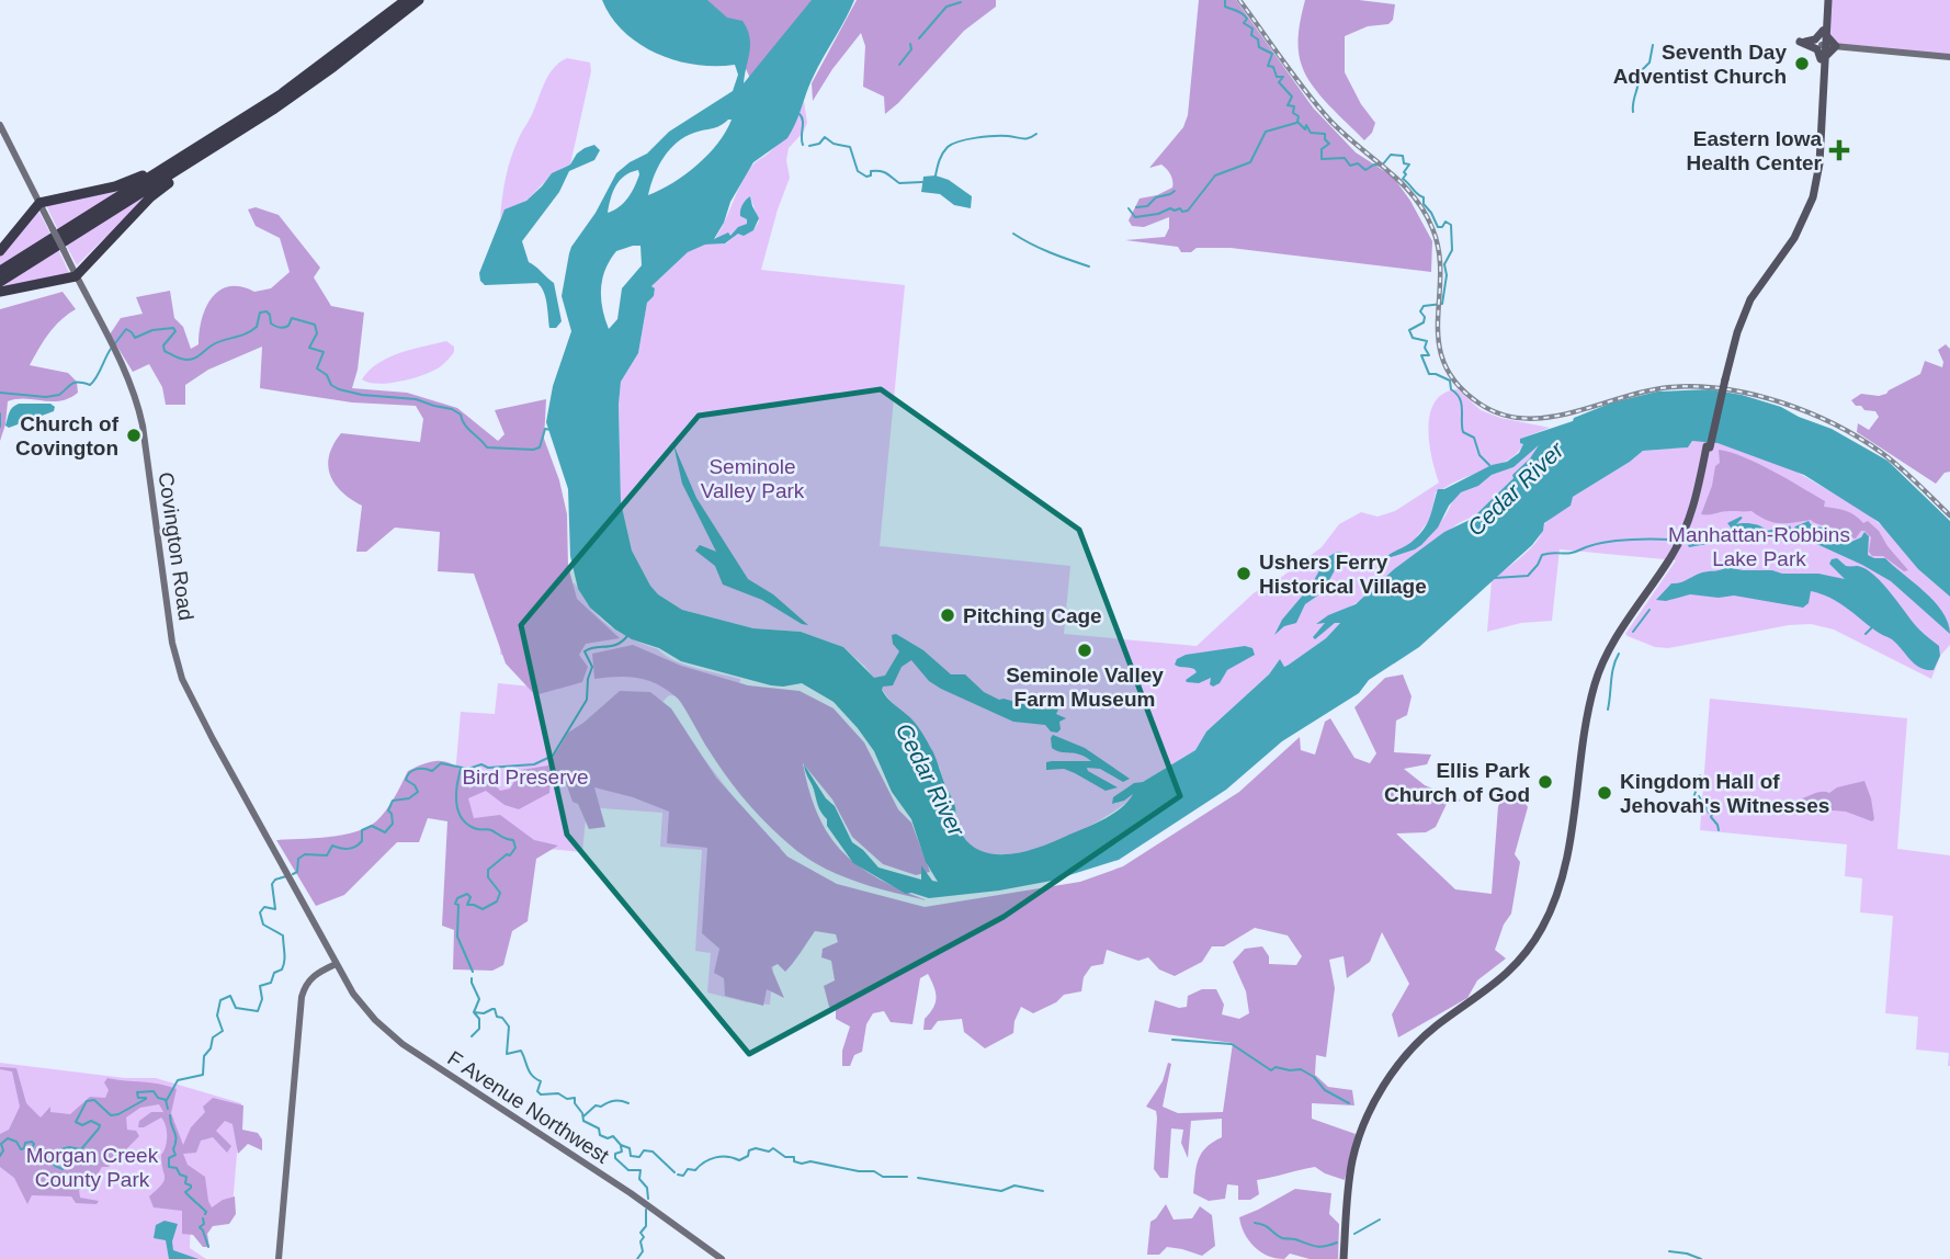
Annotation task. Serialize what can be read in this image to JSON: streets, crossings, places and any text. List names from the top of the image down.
{
  "streets": {
    "main road": ["Covington Road", "F Avenue Northwest"]
  },
  "crossings": [
    ["Covington Road", "F Avenue Northwest"]
  ],
  "water": ["Cedar River"],
  "parks": [
    "Seminole Valley Park",
    "Manhattan-Robbins Lake Park",
    "Bird Preserve",
    "Morgan Creek County Park"
  ],
  "places": {
    "other": [
      "Seventh Day Adventist Church",
      "Church of Covington",
      "Ushers Ferry Historical Village",
      "Pitching Cage",
      "Seminole Valley Farm Museum",
      "Ellis Park Church of God",
      "Kingdom Hall of Jehovah's Witnesses"
    ],
    "health": ["Eastern Iowa Health Center"]
  }
}
